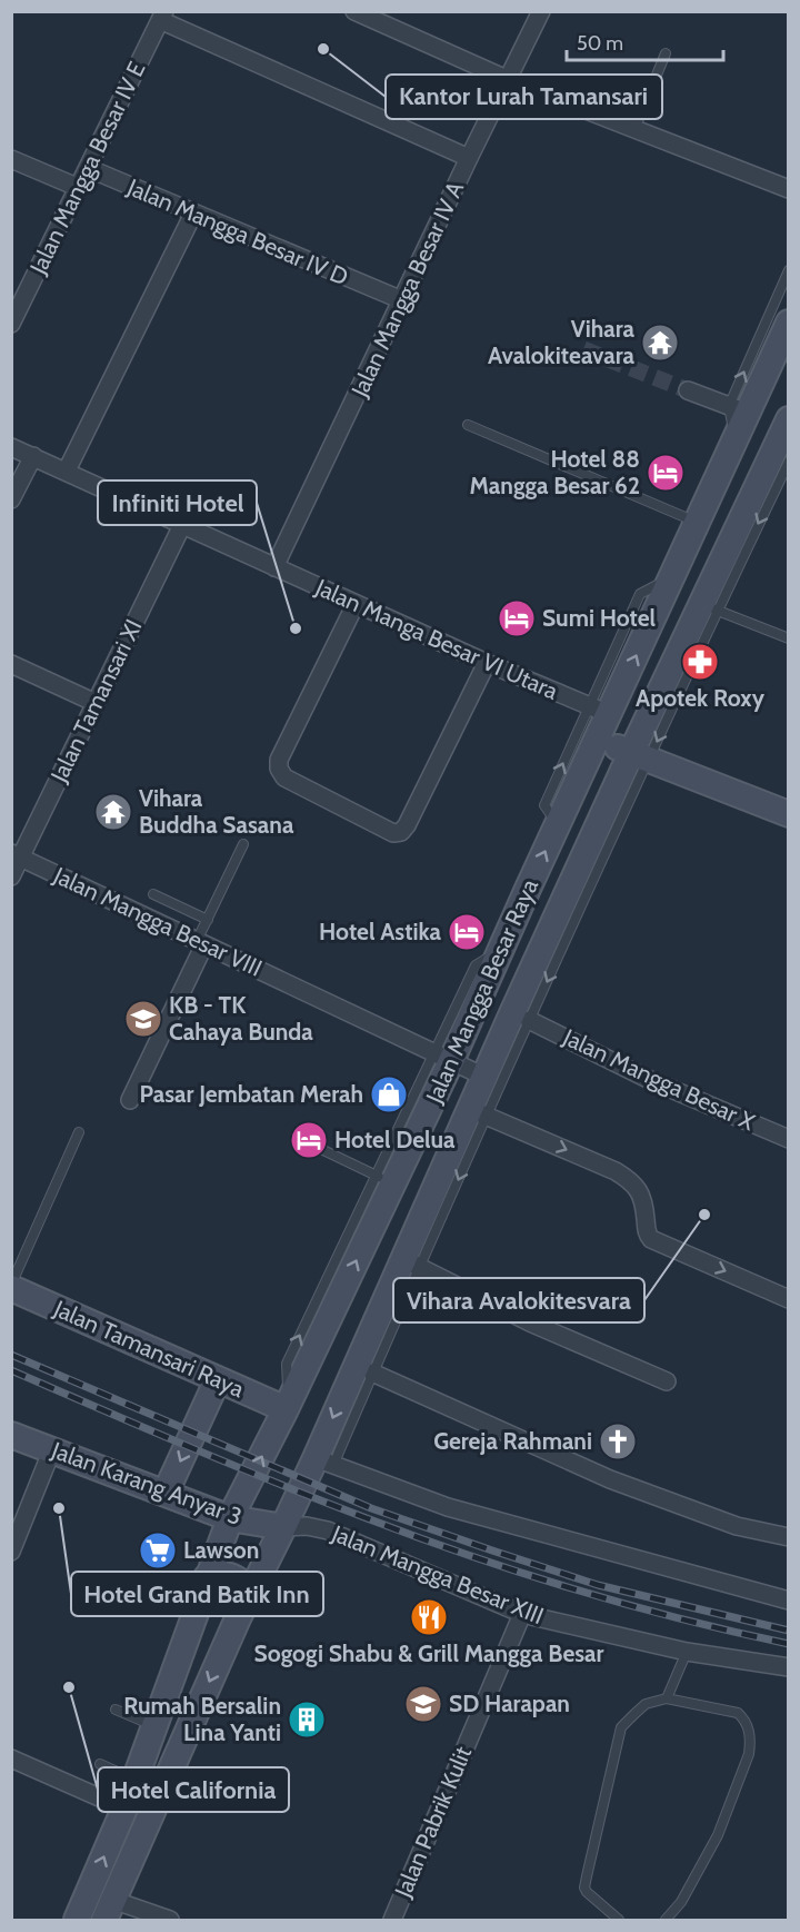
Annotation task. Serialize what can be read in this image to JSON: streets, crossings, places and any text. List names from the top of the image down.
{
  "streets": {
    "main road": ["Jalan Mangga Besar Raya", "Jalan Tamansari Raya", "Jalan Karang Anyar 3"],
    "street": [
      "Jalan Mangga Besar IV E",
      "Jalan Mangga Besar IV D",
      "Jalan Mangga Besar IV A",
      "Jalan Manga Besar VI Utara",
      "Jalan Tamansari XI",
      "Jalan Mangga Besar VIII",
      "Jalan Mangga Besar X",
      "Jalan Mangga Besar XIII",
      "Jalan Pabrik Kulit"
    ]
  },
  "crossings": [
    ["Jalan Mangga Besar IV E", "Jalan Mangga Besar IV D"],
    ["Jalan Mangga Besar IV D", "Jalan Mangga Besar IV A"],
    ["Jalan Mangga Besar IV A", "Jalan Manga Besar VI Utara"],
    ["Jalan Manga Besar VI Utara", "Jalan Tamansari XI"],
    ["Jalan Manga Besar VI Utara", "Jalan Mangga Besar Raya"],
    ["Jalan Tamansari XI", "Jalan Mangga Besar VIII"],
    ["Jalan Mangga Besar VIII", "Jalan Mangga Besar Raya"],
    ["Jalan Mangga Besar Raya", "Jalan Tamansari Raya"],
    ["Jalan Mangga Besar Raya", "Jalan Karang Anyar 3"],
    ["Jalan Mangga Besar Raya", "Jalan Mangga Besar XIII"],
    ["Jalan Karang Anyar 3", "Jalan Mangga Besar XIII"],
    ["Jalan Mangga Besar XIII", "Jalan Pabrik Kulit"]
  ],
  "places": {
    "other": [
      "Kantor Lurah Tamansari",
      "Infiniti Hotel",
      "Vihara Avalokitesvara",
      "Hotel Grand Batik Inn",
      "Hotel California"
    ],
    "temple": ["Vihara Avalokiteavara", "Vihara Buddha Sasana"],
    "hotel": [
      "Hotel 88 Mangga Besar 62",
      "Sumi Hotel",
      "Hotel Astika",
      "Hotel Delua"
    ],
    "pharmacy": ["Apotek Roxy"],
    "school or university": ["KB - TK Cahaya Bunda", "SD Harapan"],
    "shop": ["Pasar Jembatan Merah"],
    "church": ["Gereja Rahmani"],
    "supermarket": ["Lawson"],
    "restaurant": ["Sogogi Shabu & Grill Mangga Besar"],
    "building": ["Rumah Bersalin Lina Yanti"]
  },
  "scale_bar": "50 m"
}
